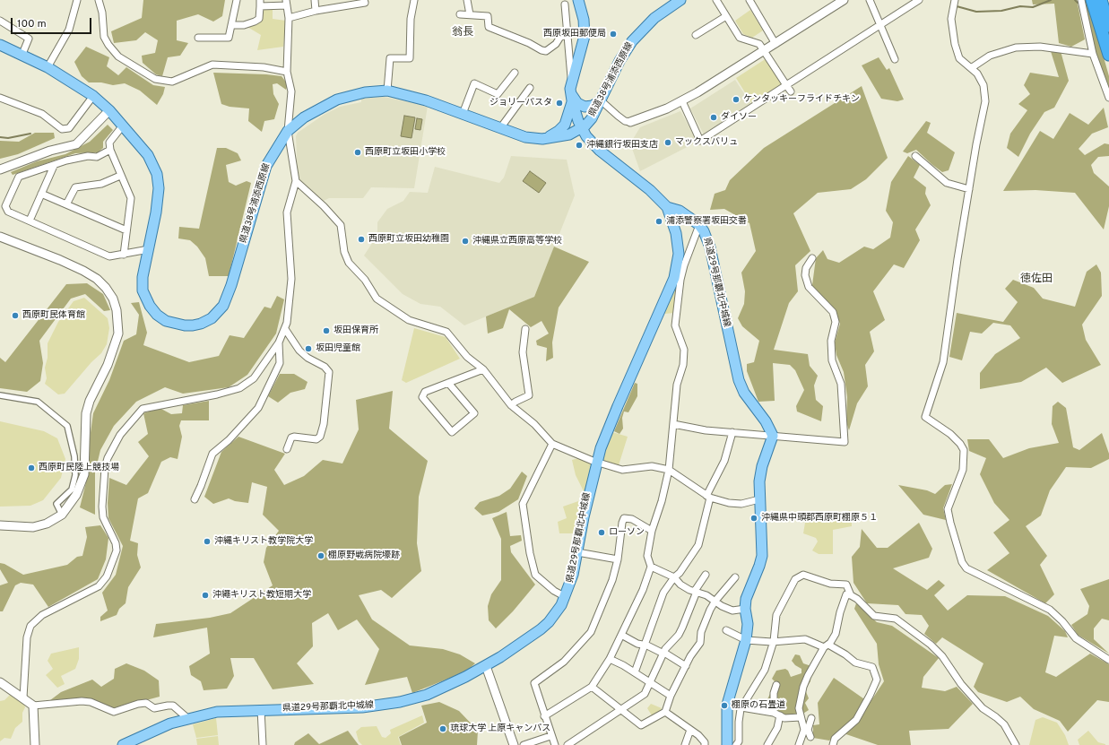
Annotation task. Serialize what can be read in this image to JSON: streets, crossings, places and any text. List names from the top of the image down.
{
  "streets": {
    "main road": ["県道38号浦添西原線", "県道29号那覇北中城線"]
  },
  "crossings": [
    ["県道38号浦添西原線", "県道29号那覇北中城線"]
  ],
  "districts": ["翁長", "徳佐田"],
  "places": [
    "西原坂田郵便局",
    "ケンタッキーフライドチキン",
    "ジョリーパスタ",
    "ダイソー",
    "マックスバリュ",
    "沖縄銀行坂田支店",
    "西原町立坂田小学校",
    "浦添警察署坂田交番",
    "西原町立坂田幼稚園",
    "沖縄県立西原高等学校",
    "西原町民体育館",
    "坂田保育所",
    "坂田児童館",
    "西原町民陸上競技場",
    "沖縄県中頭郡西原町棚原５１",
    "ローソン",
    "沖縄キリスト教学院大学",
    "棚原野戦病院壕跡",
    "沖繩キリスト教短期大学",
    "棚原の石畳道",
    "琉球大学 上原キャンパス"
  ],
  "scale_bar": "100 m"
}
